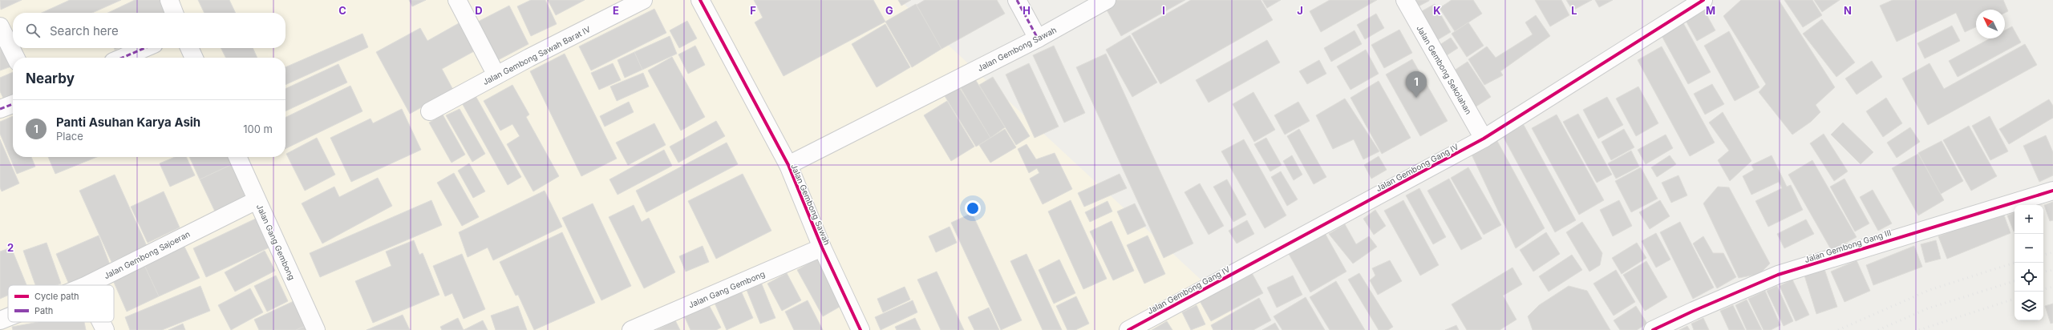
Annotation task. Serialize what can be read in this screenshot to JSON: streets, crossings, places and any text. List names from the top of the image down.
{
  "streets": {
    "street": [
      "Jalan Gembong Sawah",
      "Jalan Gembong Sawah Barat IV",
      "Jalan Gembong Sekolahan",
      "Jalan Gembong Gang IV",
      "Jalan Gang Gembong",
      "Jalan Gembong Gang III",
      "Jalan Gembong Sajoeran"
    ]
  },
  "crossings": [
    ["Jalan Gembong Sawah", "Jalan Gang Gembong"],
    ["Jalan Gembong Sekolahan", "Jalan Gembong Gang IV"],
    ["Jalan Gang Gembong", "Jalan Gembong Sajoeran"]
  ],
  "legend": ["Cycle path", "Path"],
  "north": "top left",
  "page": {
    "search": "Search here",
    "heading": "Nearby",
    "pins": "1",
    "list": [
      {
        "mark": "1",
        "name": "Panti Asuhan Karya Asih",
        "note": "Place",
        "value": "100 m"
      }
    ],
    "map_buttons": ["+", "−"]
  },
  "grid": {
    "columns": [
      "C",
      "D",
      "E",
      "F",
      "G",
      "H",
      "I",
      "J",
      "K",
      "L",
      "M",
      "N"
    ],
    "rows": ["2"]
  }
}
